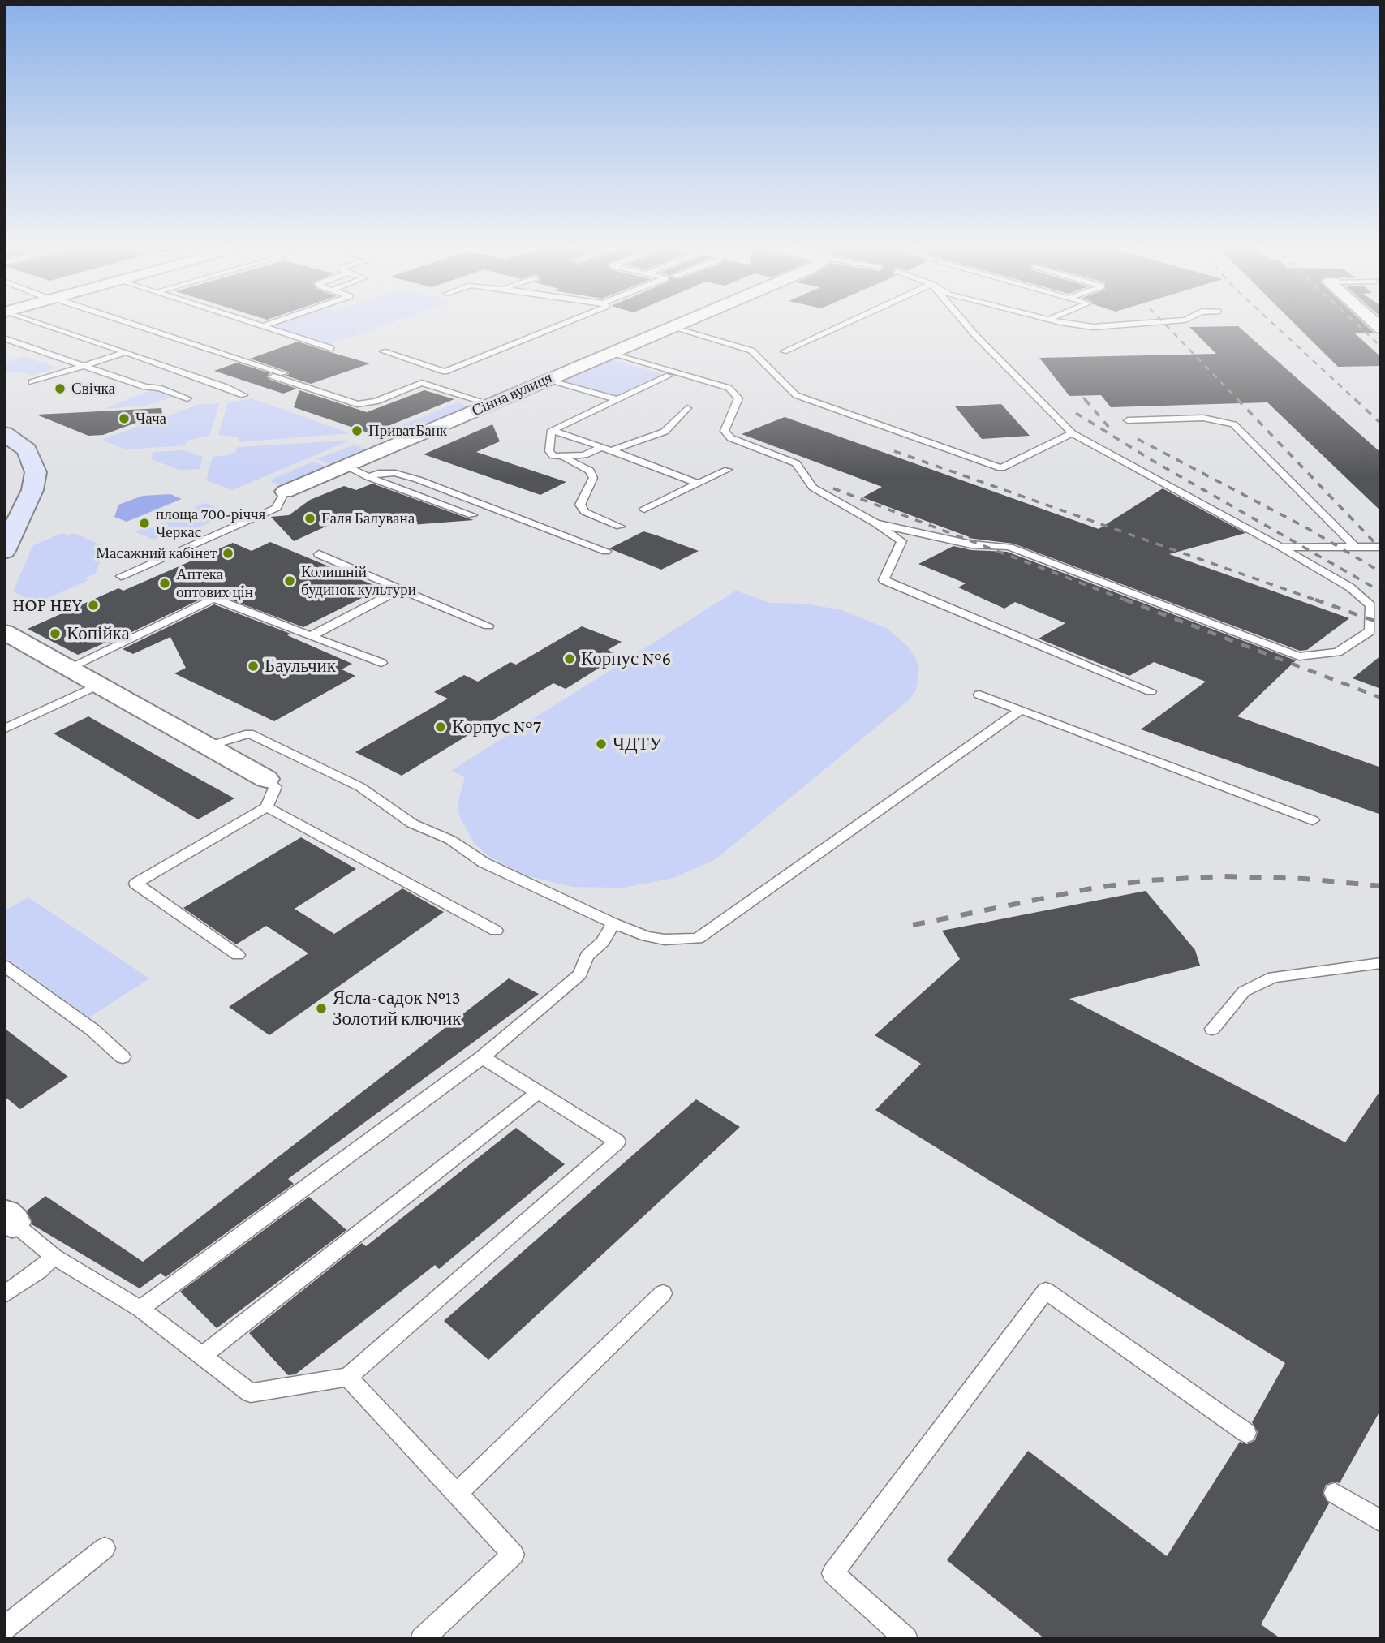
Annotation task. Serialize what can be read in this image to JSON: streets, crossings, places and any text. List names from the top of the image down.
{
  "streets": {
    "street": ["Сінна вулиця"]
  },
  "places": [
    "Свічка",
    "Чача",
    "ПриватБанк",
    "Галя Балувана",
    "площа 700-річчя Черкас",
    "Масажний кабінет",
    "Колишній будинок культури",
    "Аптека оптових цін",
    "HOP HEY",
    "Копійка",
    "Корпус №6",
    "Баульчик",
    "Корпус №7",
    "ЧДТУ",
    "Ясла-садок №13 Золотий ключик"
  ]
}
